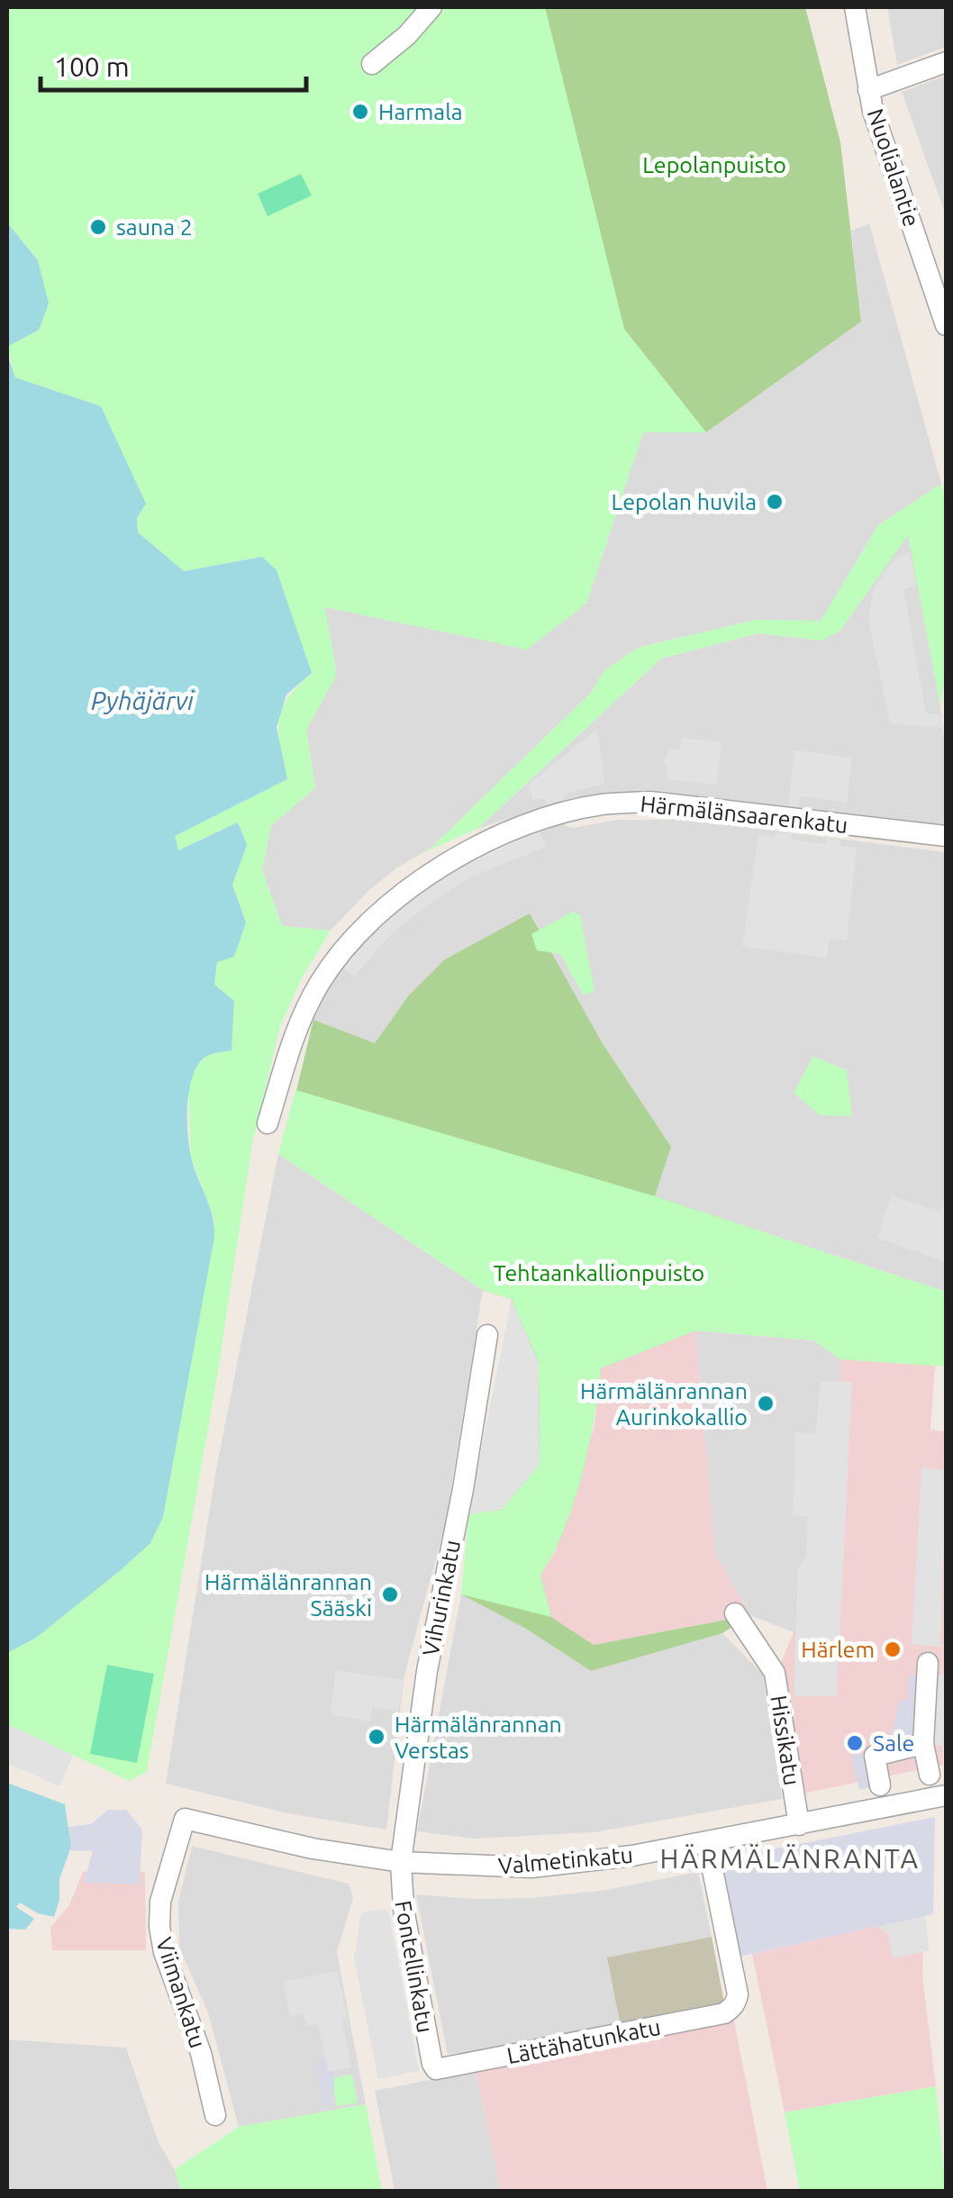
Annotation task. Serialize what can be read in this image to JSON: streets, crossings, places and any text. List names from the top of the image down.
{
  "streets": {
    "street": [
      "Nuolialantie",
      "Härmälänsaarenkatu",
      "Vihurinkatu",
      "Hissikatu",
      "Valmetinkatu",
      "Fontellinkatu",
      "Viimankatu",
      "Lättähatunkatu"
    ]
  },
  "crossings": [
    ["Vihurinkatu", "Valmetinkatu"],
    ["Vihurinkatu", "Fontellinkatu"],
    ["Hissikatu", "Valmetinkatu"],
    ["Valmetinkatu", "Fontellinkatu"],
    ["Valmetinkatu", "Viimankatu"],
    ["Valmetinkatu", "Lättähatunkatu"],
    ["Fontellinkatu", "Lättähatunkatu"]
  ],
  "districts": ["HÄRMÄLÄNRANTA"],
  "water": ["Pyhäjärvi"],
  "parks": ["Lepolanpuisto", "Tehtaankallionpuisto"],
  "places": [
    "Harmala",
    "sauna 2",
    "Lepolan huvila",
    "Härmälänrannan Aurinkokallio",
    "Härmälänrannan Sääski",
    "Härlem",
    "Härmälänrannan Verstas",
    "Sale"
  ],
  "scale_bar": "100 m"
}
